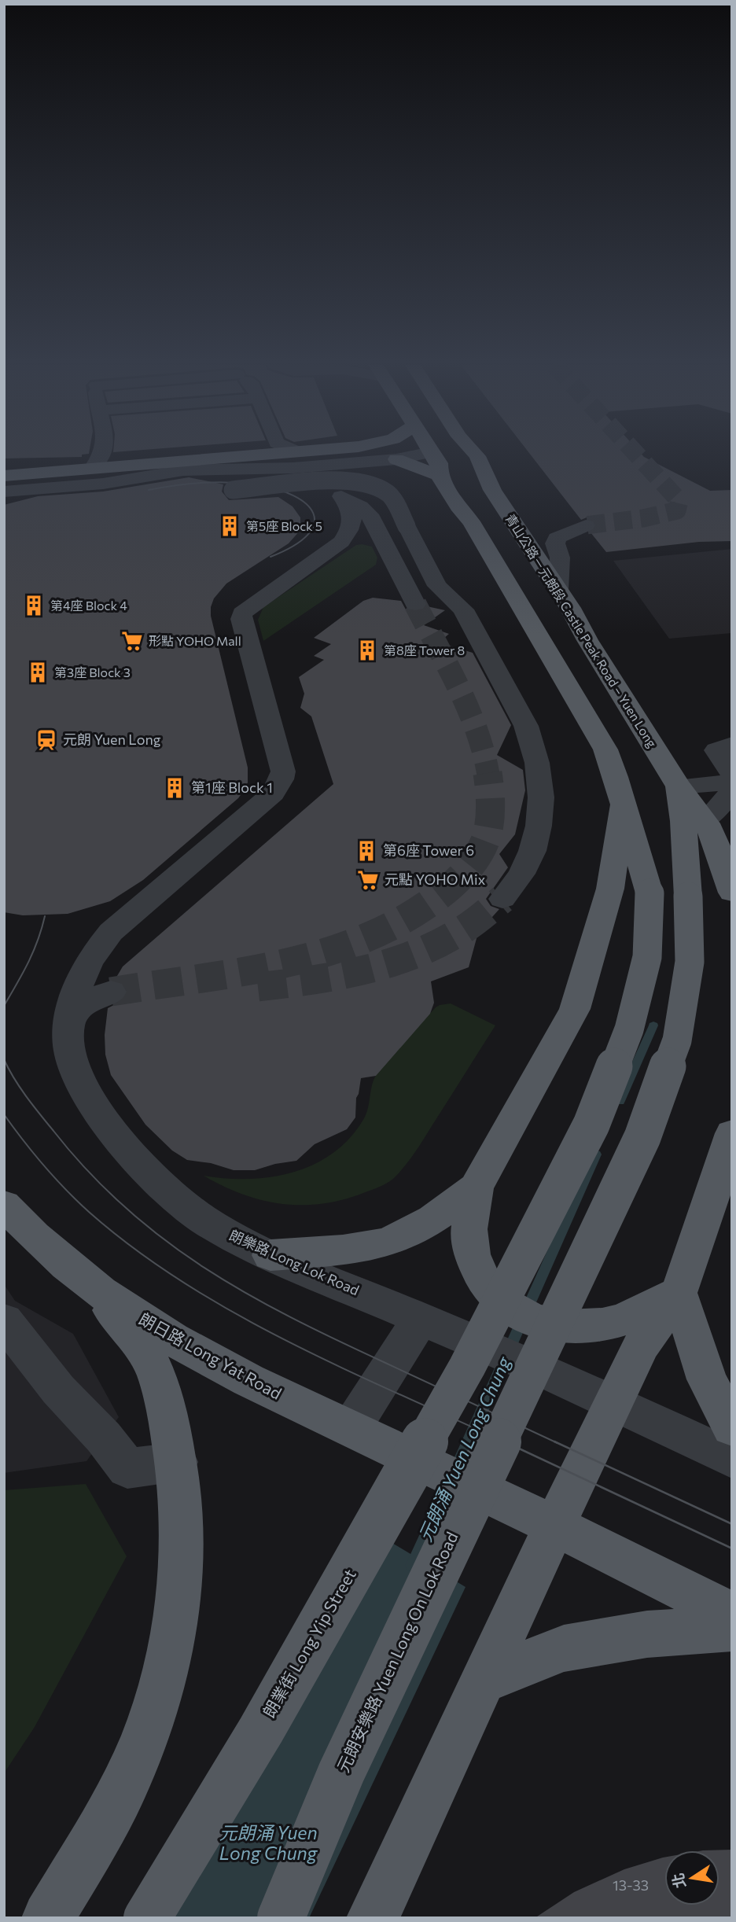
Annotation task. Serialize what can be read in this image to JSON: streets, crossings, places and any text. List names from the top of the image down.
{
  "streets": {
    "main road": [
      "青山公路－元朗段 Castle Peak Road – Yuen Long",
      "朗日路 Long Yat Road",
      "朗業街 Long Yip Street",
      "元朗安樂路 Yuen Long On Lok Road"
    ],
    "street": ["朗樂路 Long Lok Road"]
  },
  "crossings": [
    ["青山公路－元朗段 Castle Peak Road – Yuen Long", "元朗安樂路 Yuen Long On Lok Road"]
  ],
  "water": ["元朗涌 Yuen Long Chung"],
  "places": {
    "building": [
      "第5座 Block 5",
      "第4座 Block 4",
      "第8座 Tower 8",
      "第3座 Block 3",
      "第1座 Block 1",
      "第6座 Tower 6"
    ],
    "supermarket": ["形點 YOHO Mall", "元點 YOHO Mix"],
    "station": ["元朗 Yuen Long"]
  },
  "house_numbers": ["13-33"],
  "north": "left"
}
